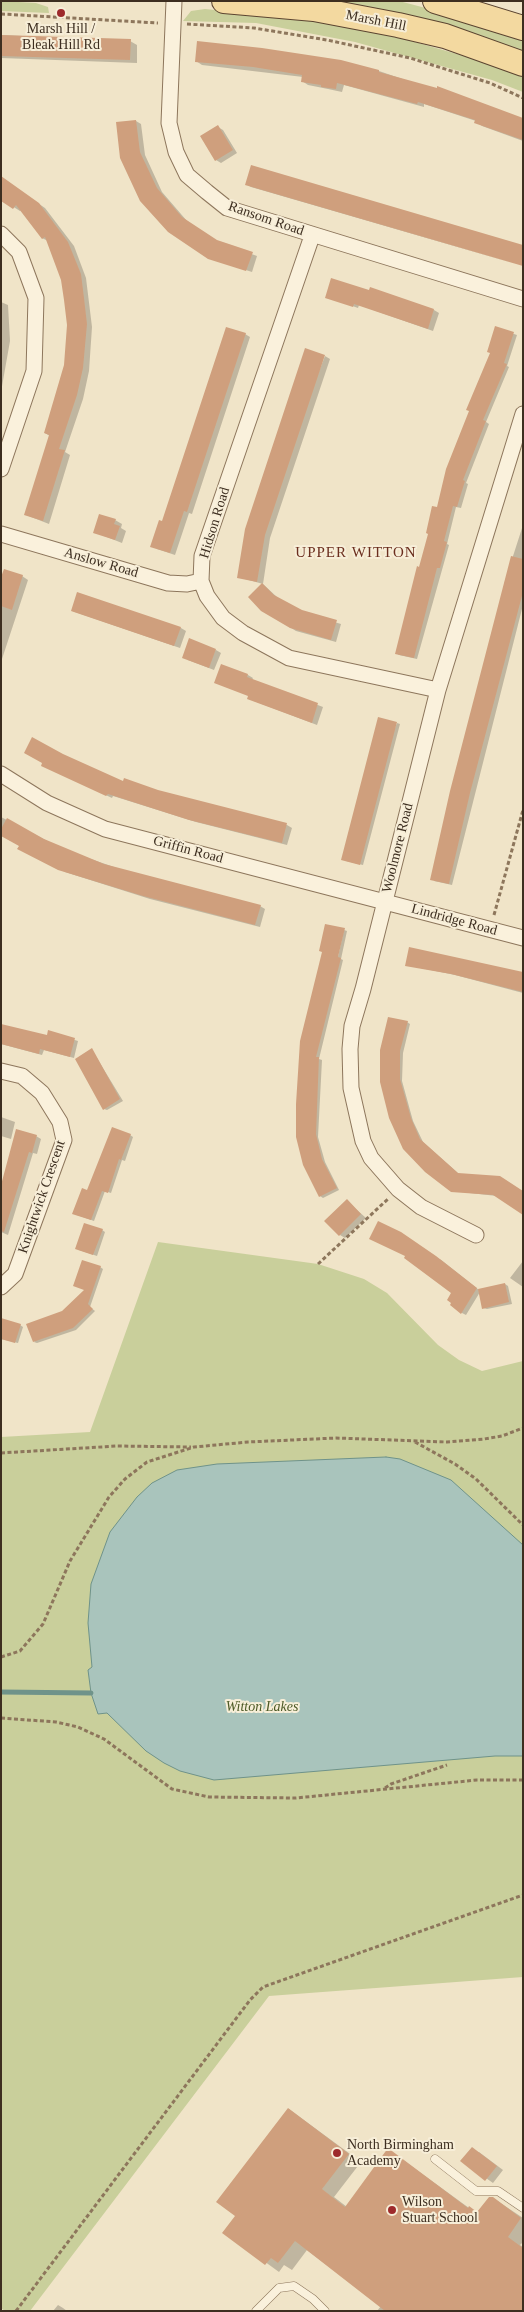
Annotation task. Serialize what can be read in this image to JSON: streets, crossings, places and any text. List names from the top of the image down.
{
  "streets": {
    "main road": ["Marsh Hill"],
    "street": [
      "Ransom Road",
      "Hidson Road",
      "Anslow Road",
      "Woolmore Road",
      "Griffin Road",
      "Lindridge Road",
      "Knightwick Crescent"
    ]
  },
  "crossings": [
    ["Ransom Road", "Hidson Road"],
    ["Hidson Road", "Anslow Road"],
    ["Hidson Road", "Woolmore Road"],
    ["Woolmore Road", "Griffin Road"],
    ["Woolmore Road", "Lindridge Road"],
    ["Griffin Road", "Lindridge Road"]
  ],
  "districts": ["UPPER WITTON"],
  "parks": ["Witton Lakes"],
  "places": ["Marsh Hill / Bleak Hill Rd", "North Birmingham Academy", "Wilson Stuart School"]
}
